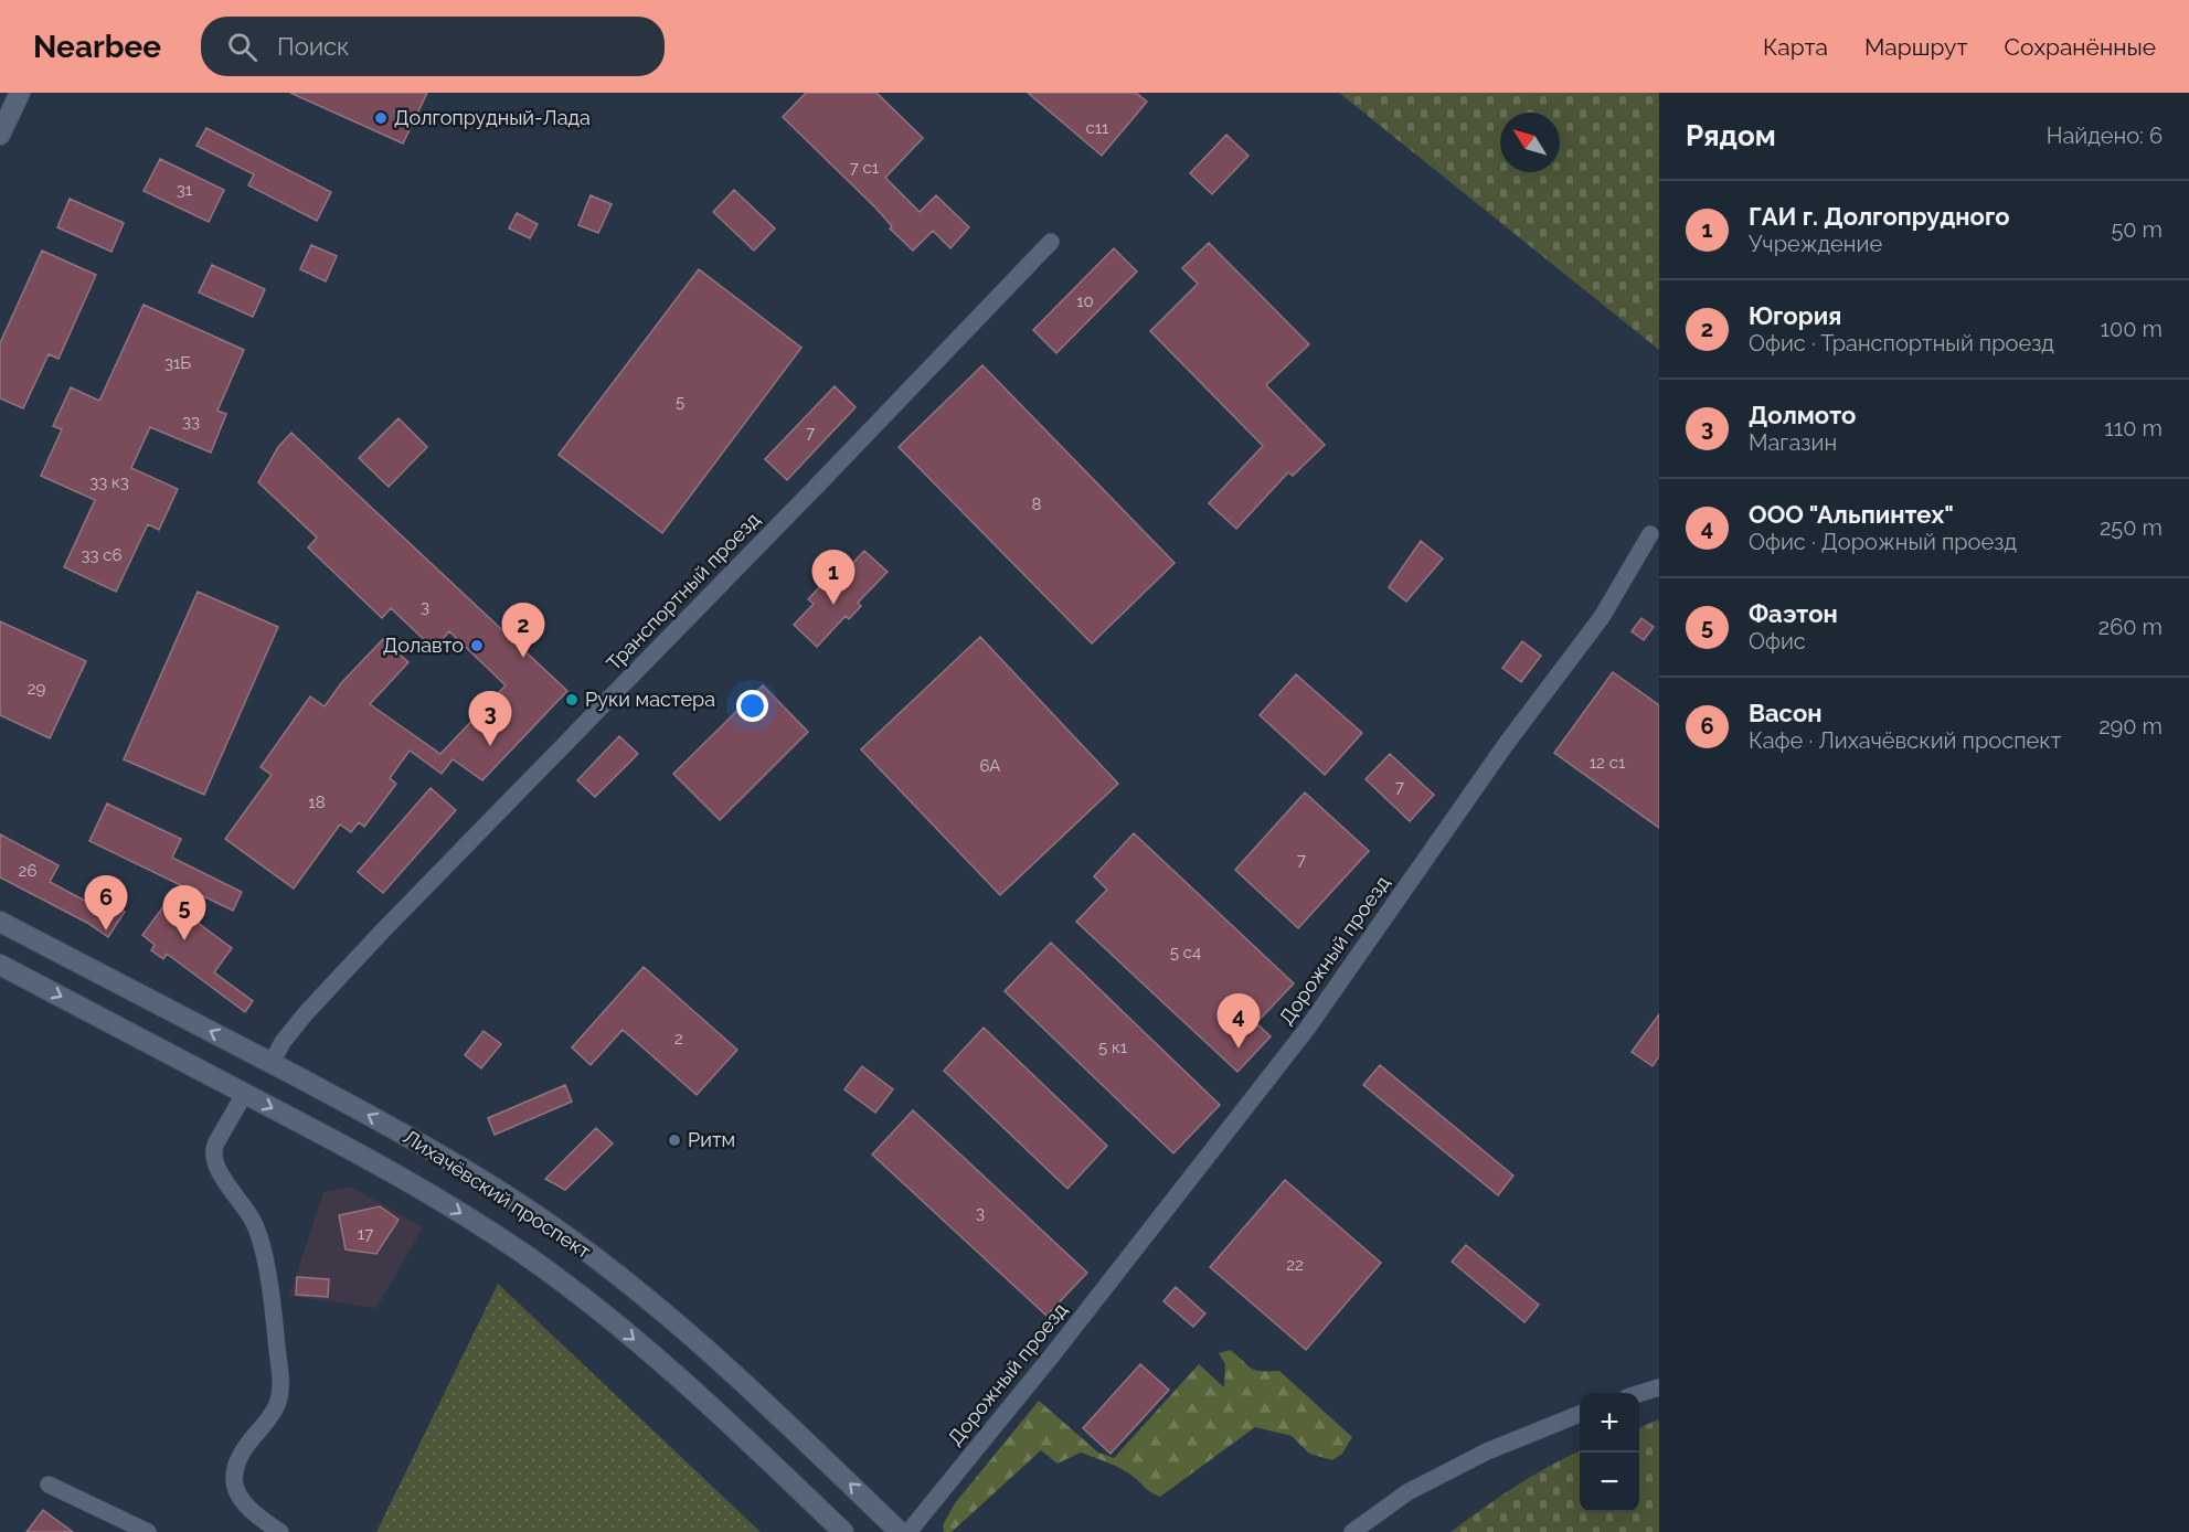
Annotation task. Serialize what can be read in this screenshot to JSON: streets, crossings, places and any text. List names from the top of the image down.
{
  "streets": {
    "main road": ["Лихачёвский проспект"],
    "street": ["Транспортный проезд", "Дорожный проезд"]
  },
  "crossings": [
    ["Транспортный проезд", "Лихачёвский проспект"]
  ],
  "places": [
    "Долгопрудный-Лада",
    "Долавто",
    "Руки мастера",
    "Ритм"
  ],
  "house_numbers": [
    "с11",
    "7 с1",
    "31",
    "10",
    "31Б",
    "5",
    "33",
    "7",
    "33 к3",
    "8",
    "33 с6",
    "3",
    "29",
    "12 с1",
    "6А",
    "7",
    "18",
    "7",
    "26",
    "5 с4",
    "2",
    "5 к1",
    "3",
    "17",
    "22"
  ],
  "north": "top left",
  "page": {
    "header": "Nearbee",
    "search": "Поиск",
    "nav": ["Карта", "Маршрут", "Сохранённые"],
    "heading": ["Рядом", "Найдено: 6"],
    "list": [
      {
        "mark": "1",
        "name": "ГАИ г. Долгопрудного",
        "note": "Учреждение",
        "value": "50 m"
      },
      {
        "mark": "2",
        "name": "Югория",
        "note": "Офис · Транспортный проезд",
        "value": "100 m"
      },
      {
        "mark": "3",
        "name": "Долмото",
        "note": "Магазин",
        "value": "110 m"
      },
      {
        "mark": "4",
        "name": "ООО \"Альпинтех\"",
        "note": "Офис · Дорожный проезд",
        "value": "250 m"
      },
      {
        "mark": "5",
        "name": "Фаэтон",
        "note": "Офис",
        "value": "260 m"
      },
      {
        "mark": "6",
        "name": "Васон",
        "note": "Кафе · Лихачёвский проспект",
        "value": "290 m"
      }
    ],
    "pins": [
      "1",
      "2",
      "3",
      "6",
      "5",
      "4"
    ],
    "map_buttons": ["+", "−"]
  }
}
